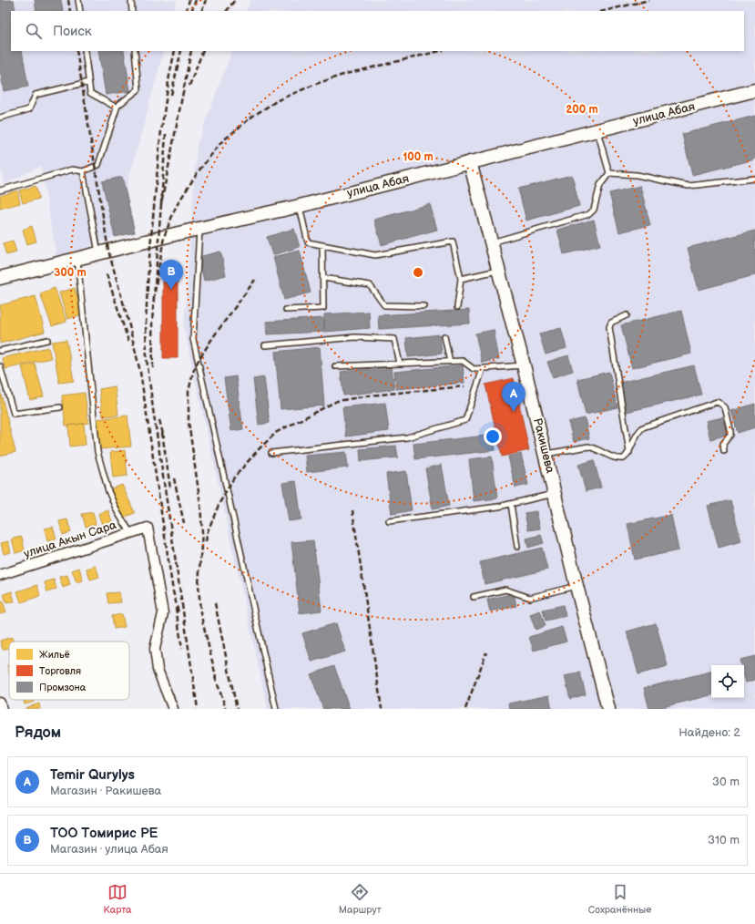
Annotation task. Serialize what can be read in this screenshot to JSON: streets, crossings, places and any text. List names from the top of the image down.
{
  "streets": {
    "street": ["улица Абая", "Ракишева", "улица Акын Сара"]
  },
  "crossings": [
    ["улица Абая", "Ракишева"]
  ],
  "legend": ["Жильё", "Торговля", "Промзона"],
  "page": {
    "search": "Поиск",
    "pins": ["B", "A"],
    "heading": ["Рядом", "Найдено: 2"],
    "list": [
      {
        "mark": "A",
        "name": "Temir Qurylys",
        "note": "Магазин · Ракишева",
        "value": "30 m"
      },
      {
        "mark": "B",
        "name": "ТОО Томирис РЕ",
        "note": "Магазин · улица Абая",
        "value": "310 m"
      }
    ],
    "nav": ["Карта", "Маршрут", "Сохранённые"]
  },
  "rings": ["200 m", "100 m", "300 m"]
}
